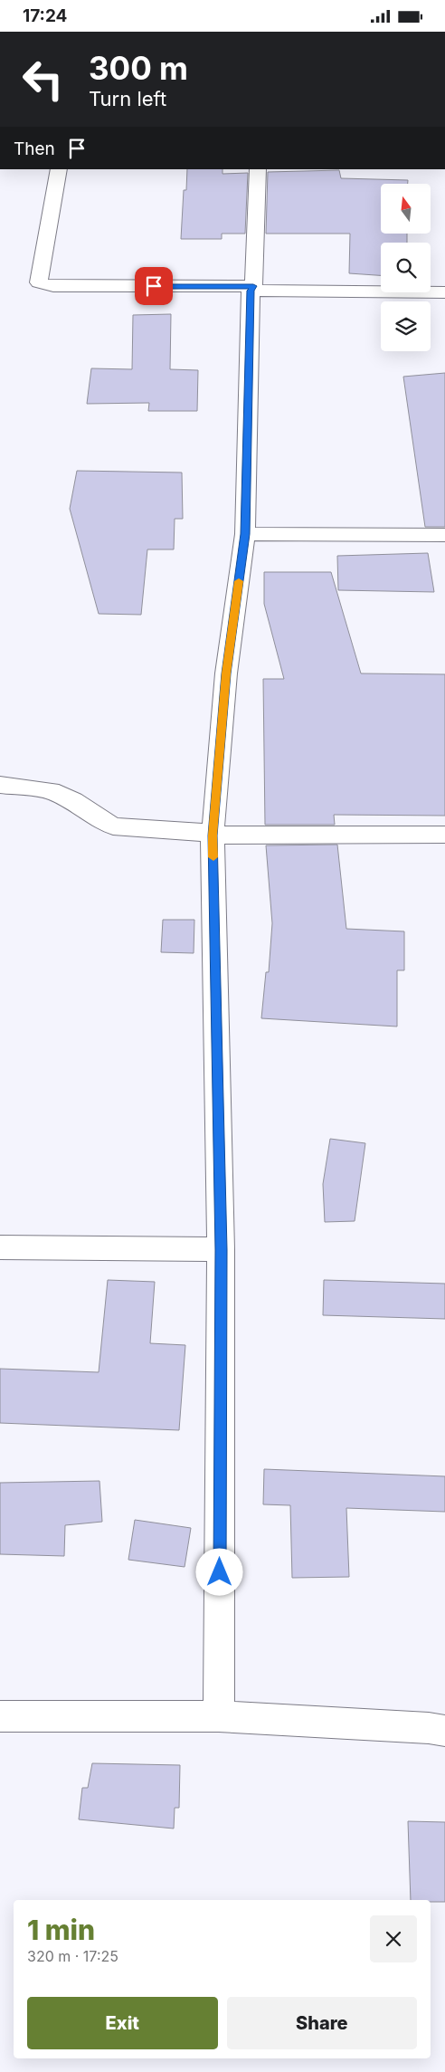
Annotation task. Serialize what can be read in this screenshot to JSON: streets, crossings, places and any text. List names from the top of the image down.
{
  "north": "top",
  "page": {
    "status": "17:24",
    "turn": ["300 m", "Turn left"],
    "then": "Then",
    "heading": ["1 min", "320 m · 17:25"],
    "buttons": ["Exit", "Share"]
  }
}
